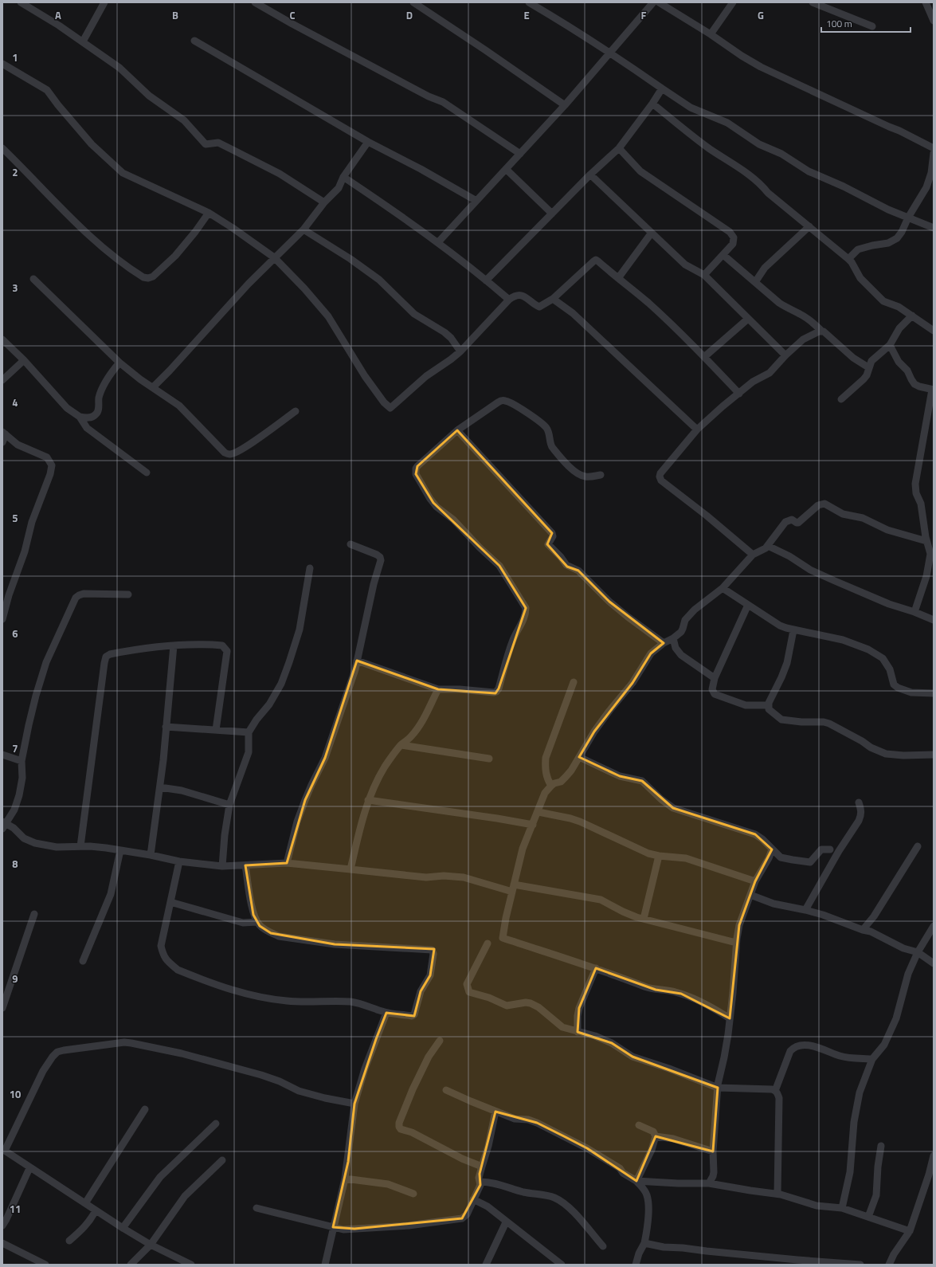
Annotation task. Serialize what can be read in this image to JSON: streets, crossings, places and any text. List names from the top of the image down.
{
  "scale_bar": "100 m",
  "grid": {
    "columns": [
      "A",
      "B",
      "C",
      "D",
      "E",
      "F",
      "G"
    ],
    "rows": [
      "1",
      "2",
      "3",
      "4",
      "5",
      "6",
      "7",
      "8",
      "9",
      "10",
      "11"
    ]
  }
}
